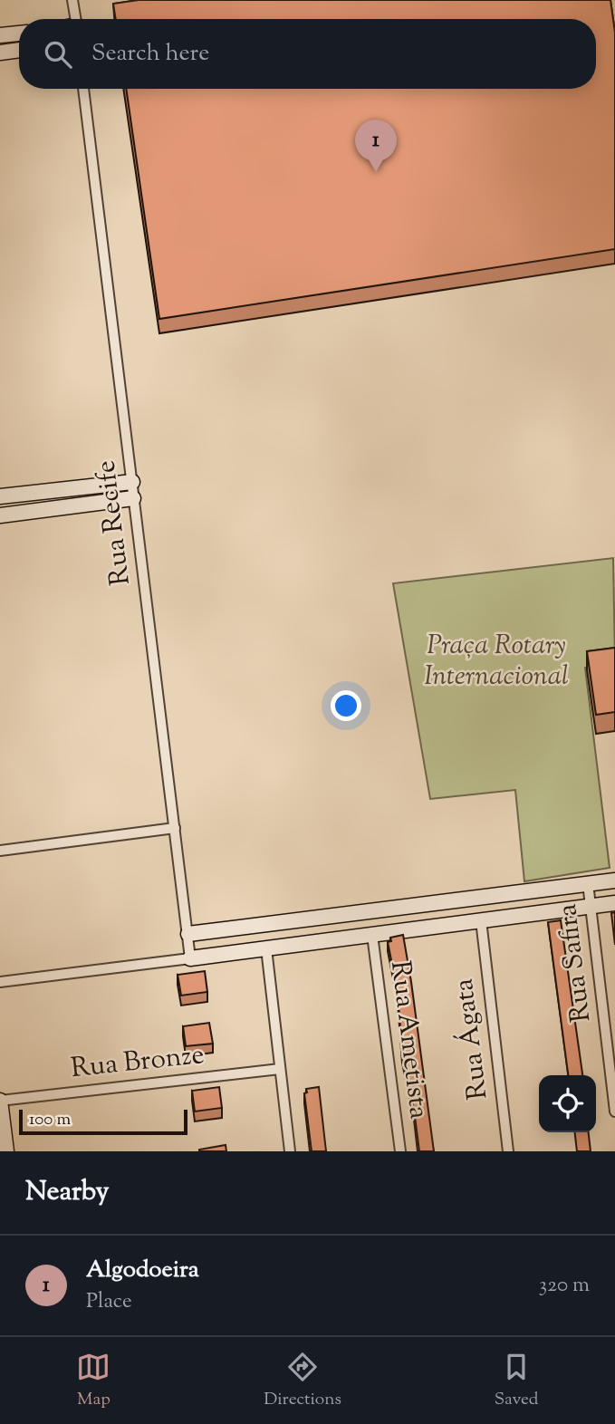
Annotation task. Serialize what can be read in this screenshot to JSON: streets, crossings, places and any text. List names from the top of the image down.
{
  "streets": {
    "street": [
      "Rua Recife",
      "Rua Safira",
      "Rua Ágata",
      "Rua Ametista",
      "Rua Bronze"
    ]
  },
  "parks": ["Praça Rotary Internacional"],
  "scale_bar": "100 m",
  "page": {
    "search": "Search here",
    "pins": "1",
    "scale": "100 m",
    "heading": "Nearby",
    "list": [
      {
        "mark": "1",
        "name": "Algodoeira",
        "note": "Place",
        "value": "320 m"
      }
    ],
    "nav": ["Map", "Directions", "Saved"]
  }
}
